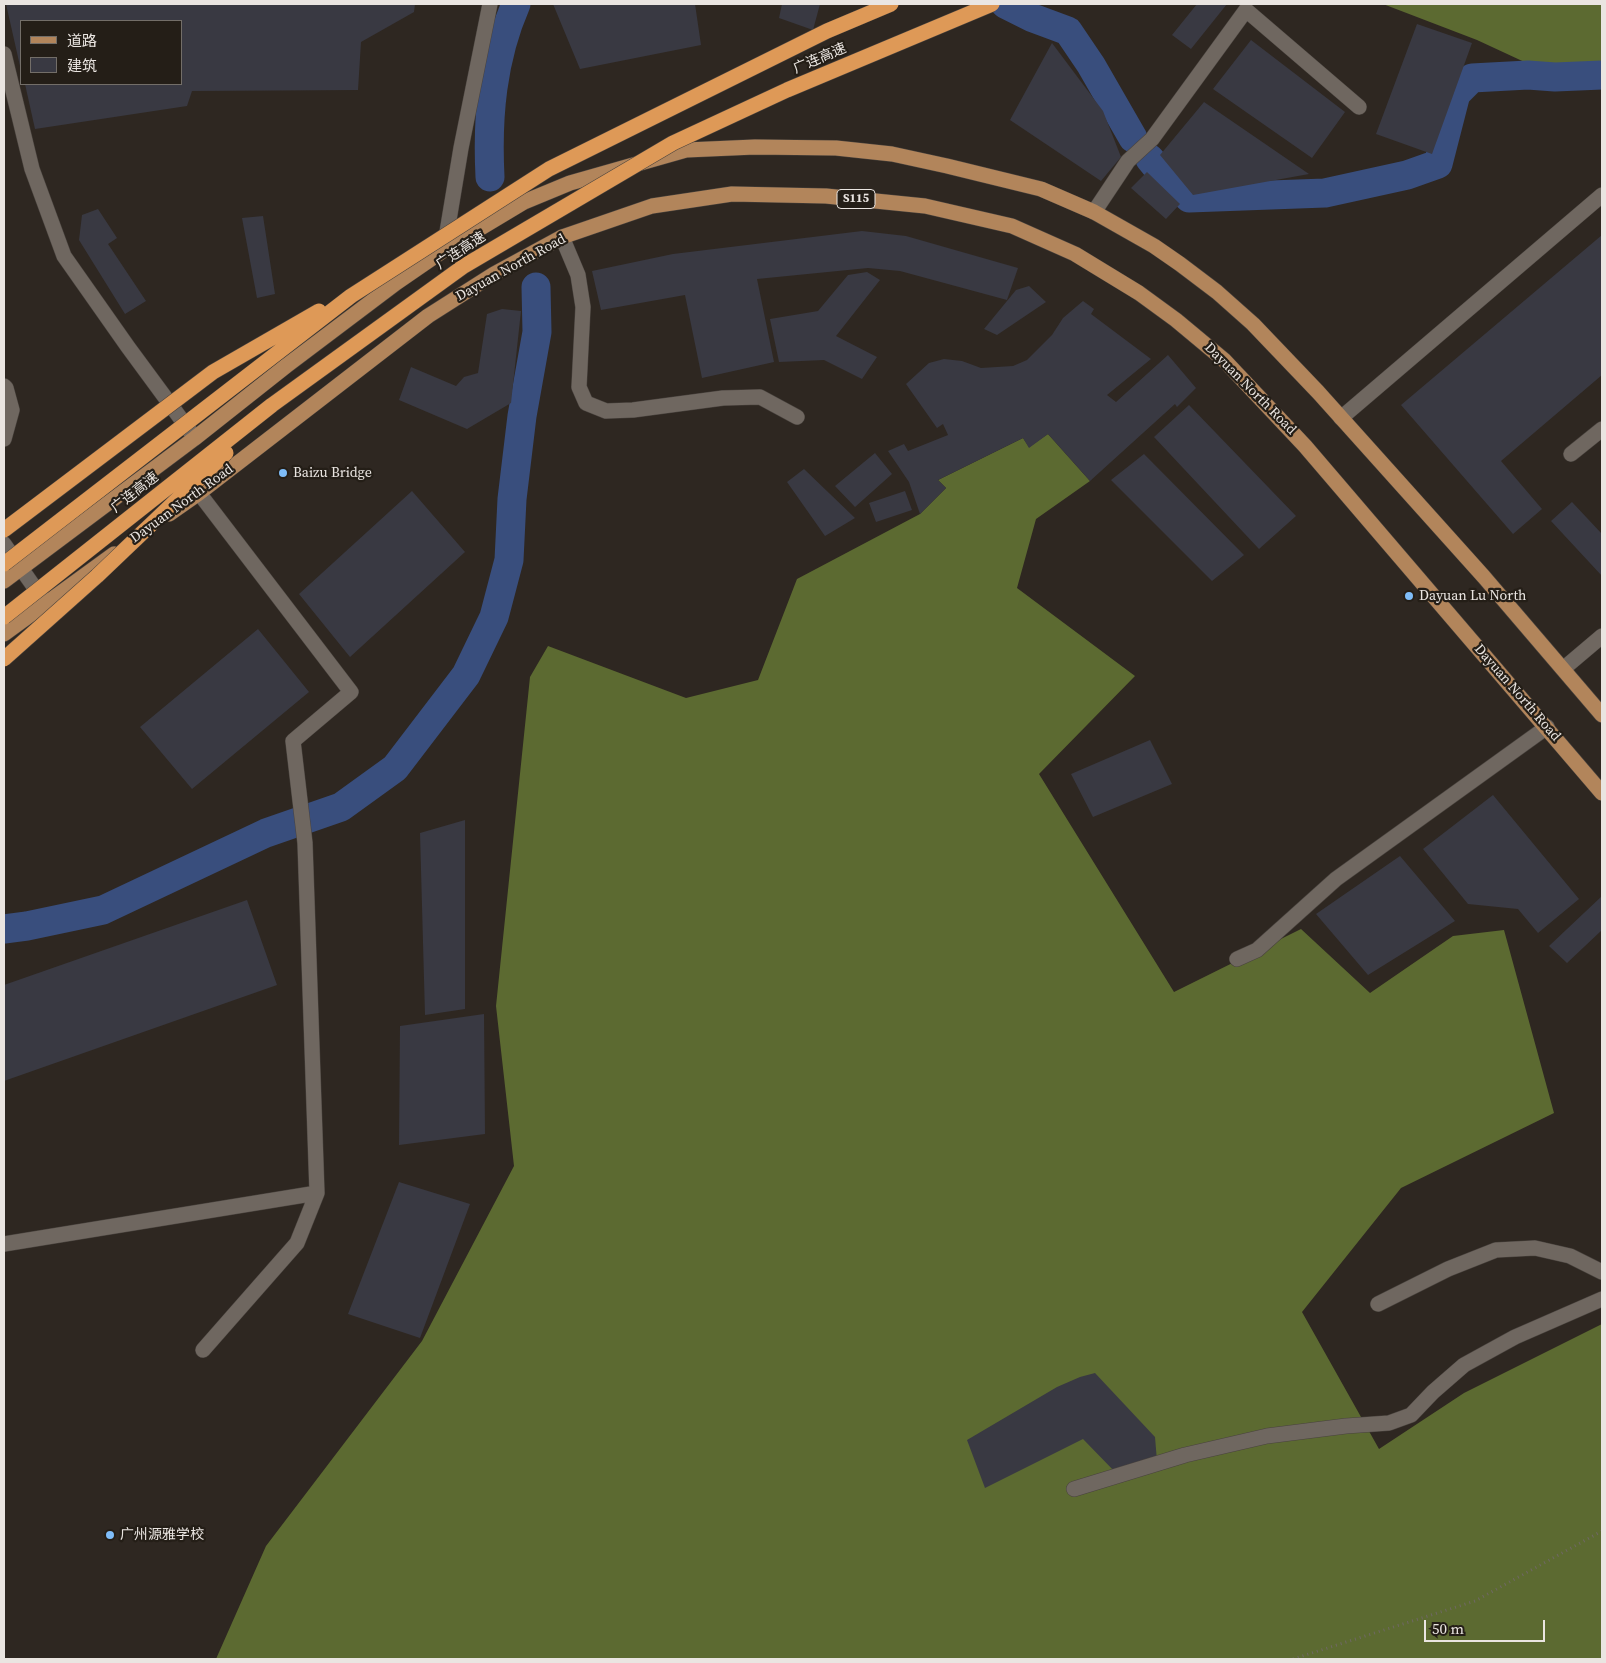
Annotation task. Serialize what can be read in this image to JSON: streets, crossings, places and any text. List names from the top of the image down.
{
  "streets": {
    "highway": ["广连高速"],
    "main road": ["S115", "Dayuan North Road"]
  },
  "places": ["Baizu Bridge", "Dayuan Lu North", "广州源雅学校"],
  "legend": ["道路", "建筑"],
  "scale_bar": "50 m"
}
